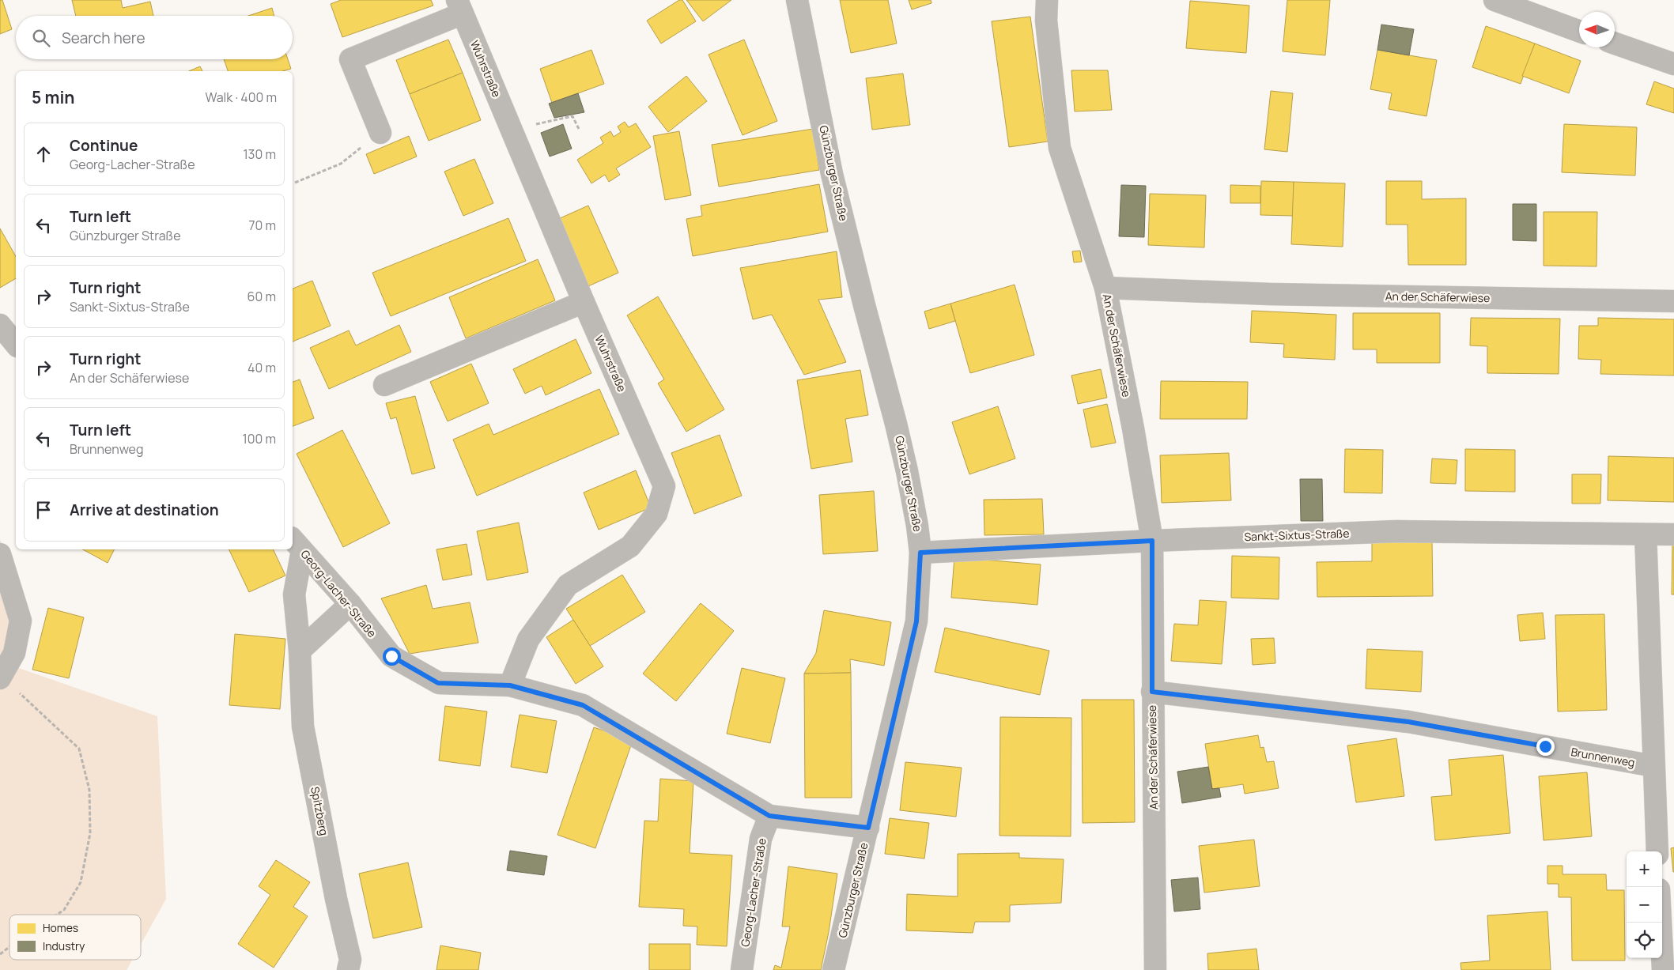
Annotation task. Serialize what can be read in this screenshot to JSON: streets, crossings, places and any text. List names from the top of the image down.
{
  "streets": {
    "street": [
      "Wuhrstraße",
      "Günzburger Straße",
      "An der Schäferwiese",
      "Sankt-Sixtus-Straße",
      "Georg-Lacher-Straße",
      "Brunnenweg",
      "Spitzberg"
    ]
  },
  "crossings": [
    ["Wuhrstraße", "Georg-Lacher-Straße"],
    ["Günzburger Straße", "Sankt-Sixtus-Straße"],
    ["Günzburger Straße", "Georg-Lacher-Straße"],
    ["An der Schäferwiese", "Sankt-Sixtus-Straße"],
    ["An der Schäferwiese", "Brunnenweg"],
    ["Georg-Lacher-Straße", "Spitzberg"]
  ],
  "legend": ["Homes", "Industry"],
  "north": "left",
  "page": {
    "search": "Search here",
    "heading": ["5 min", "Walk · 400 m"],
    "list": [
      ["Continue", "Georg-Lacher-Straße", "130 m"],
      ["Turn left", "Günzburger Straße", "70 m"],
      ["Turn right", "Sankt-Sixtus-Straße", "60 m"],
      ["Turn right", "An der Schäferwiese", "40 m"],
      ["Turn left", "Brunnenweg", "100 m"],
      "Arrive at destination"
    ],
    "map_buttons": ["+", "−"]
  }
}
